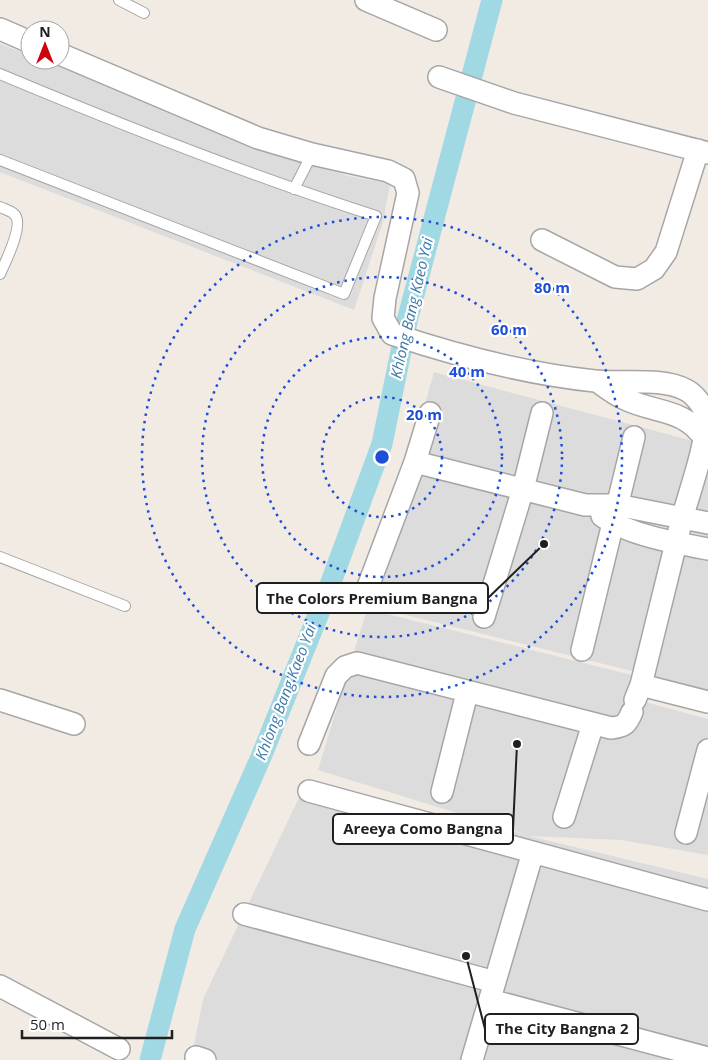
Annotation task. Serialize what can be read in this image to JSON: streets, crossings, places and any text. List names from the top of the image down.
{
  "water": ["Khlong Bang Kaeo Yai"],
  "places": ["The Colors Premium Bangna", "Areeya Como Bangna", "The City Bangna 2"],
  "scale_bar": "50 m",
  "north": "top",
  "rings": [
    "80 m",
    "60 m",
    "40 m",
    "20 m"
  ]
}
